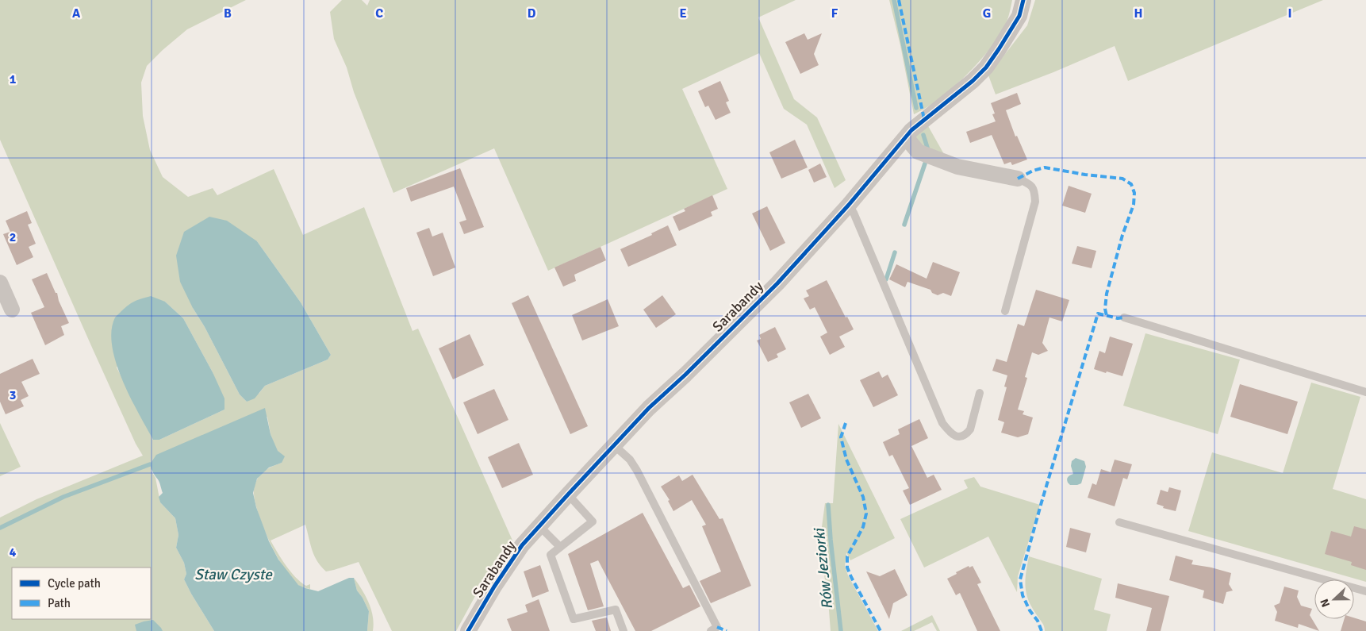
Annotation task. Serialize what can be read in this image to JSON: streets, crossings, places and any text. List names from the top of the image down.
{
  "streets": {
    "street": ["Sarabandy"]
  },
  "water": ["Rów Jeziorki", "Staw Czyste"],
  "legend": ["Cycle path", "Path"],
  "north": "left",
  "grid": {
    "columns": [
      "A",
      "B",
      "C",
      "D",
      "E",
      "F",
      "G",
      "H",
      "I"
    ],
    "rows": [
      "1",
      "2",
      "3",
      "4"
    ]
  }
}
